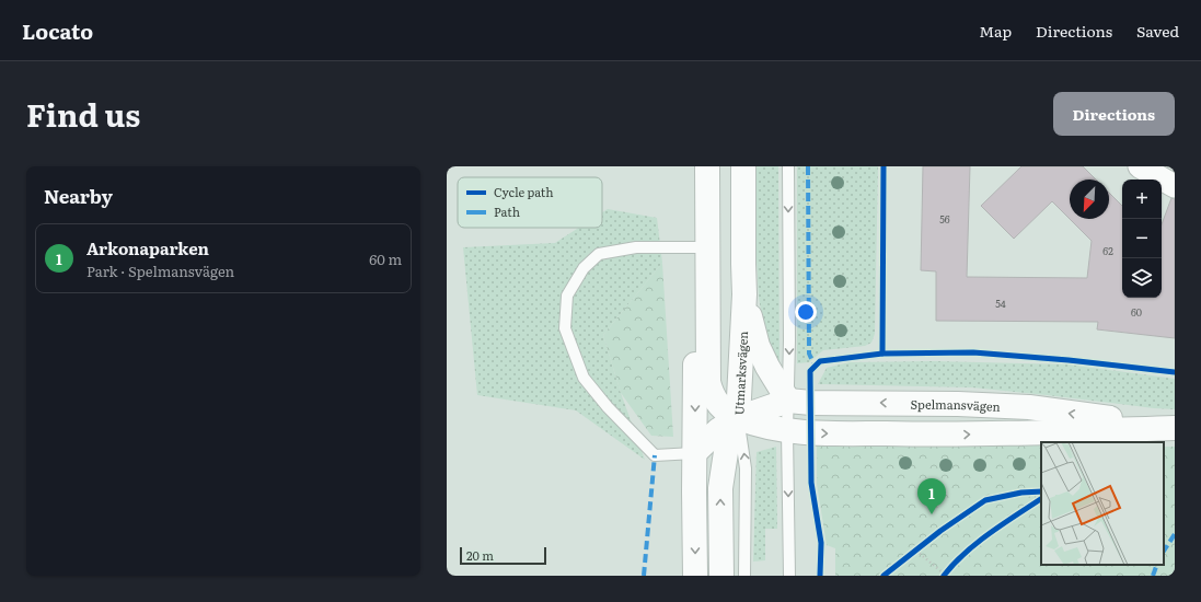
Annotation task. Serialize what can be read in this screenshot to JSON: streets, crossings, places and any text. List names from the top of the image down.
{
  "streets": {
    "main road": ["Utmarksvägen", "Spelmansvägen"]
  },
  "crossings": [
    ["Utmarksvägen", "Spelmansvägen"]
  ],
  "house_numbers": [
    "56",
    "62",
    "54",
    "60"
  ],
  "legend": ["Cycle path", "Path"],
  "scale_bar": "20 m",
  "north": "bottom left",
  "page": {
    "header": "Locato",
    "nav": ["Map", "Directions", "Saved"],
    "title": "Find us",
    "buttons": "Directions",
    "heading": "Nearby",
    "map_buttons": ["+", "−"],
    "list": [
      {
        "mark": "1",
        "name": "Arkonaparken",
        "note": "Park · Spelmansvägen",
        "value": "60 m"
      }
    ],
    "pins": "1",
    "scale": "20 m"
  }
}
